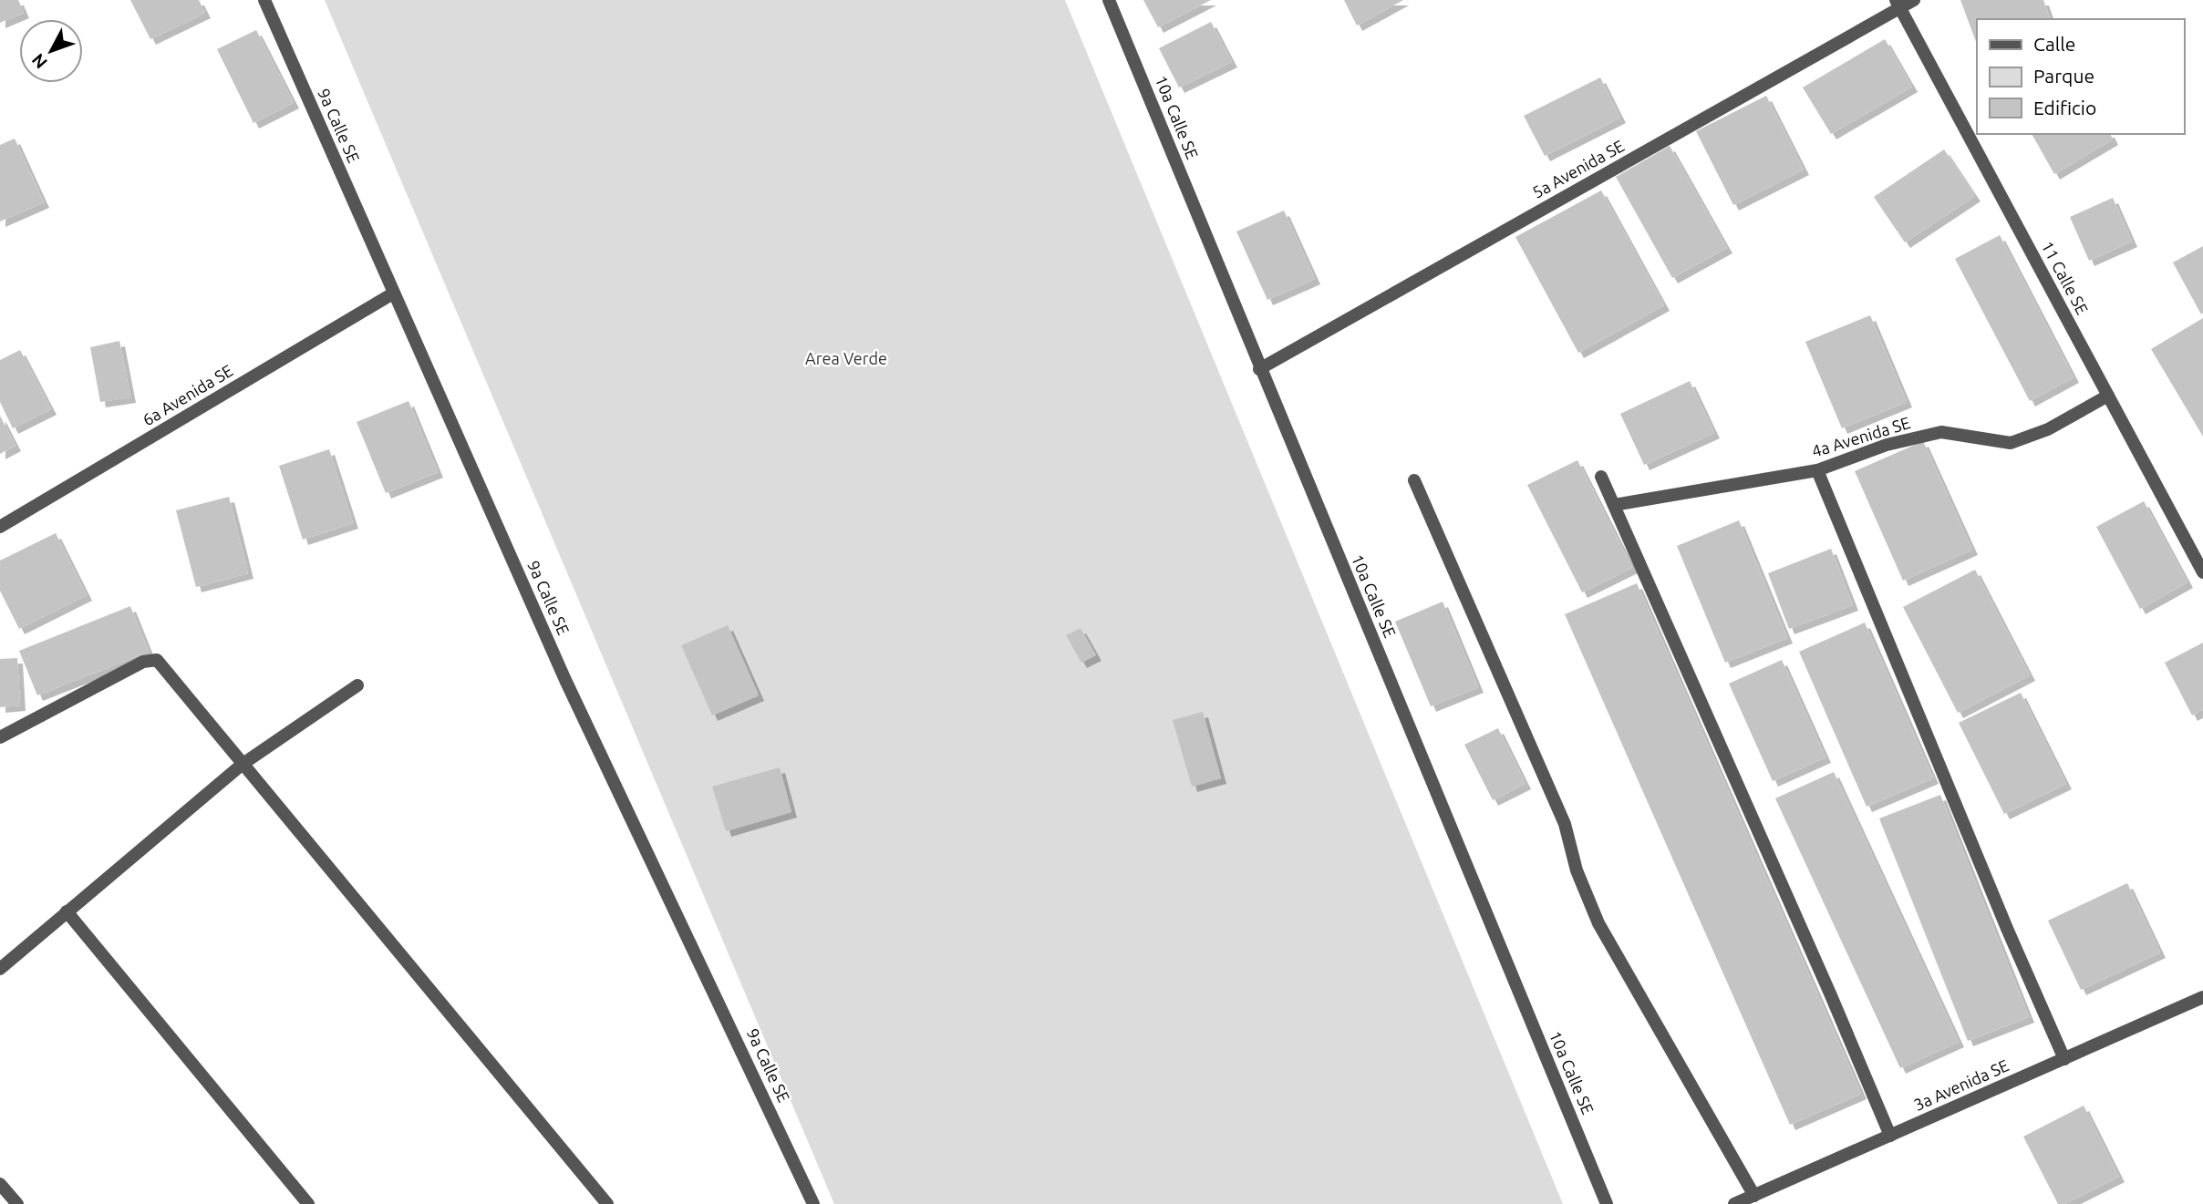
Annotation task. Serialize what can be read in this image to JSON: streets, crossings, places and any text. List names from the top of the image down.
{
  "streets": {
    "street": [
      "10a Calle SE",
      "9a Calle SE",
      "5a Avenida SE",
      "11 Calle SE",
      "6a Avenida SE",
      "4a Avenida SE",
      "3a Avenida SE"
    ]
  },
  "crossings": [
    ["10a Calle SE", "5a Avenida SE"],
    ["9a Calle SE", "6a Avenida SE"],
    ["5a Avenida SE", "11 Calle SE"],
    ["11 Calle SE", "4a Avenida SE"]
  ],
  "parks": ["Area Verde"],
  "legend": ["Calle", "Parque", "Edificio"],
  "north": "bottom left"
}
